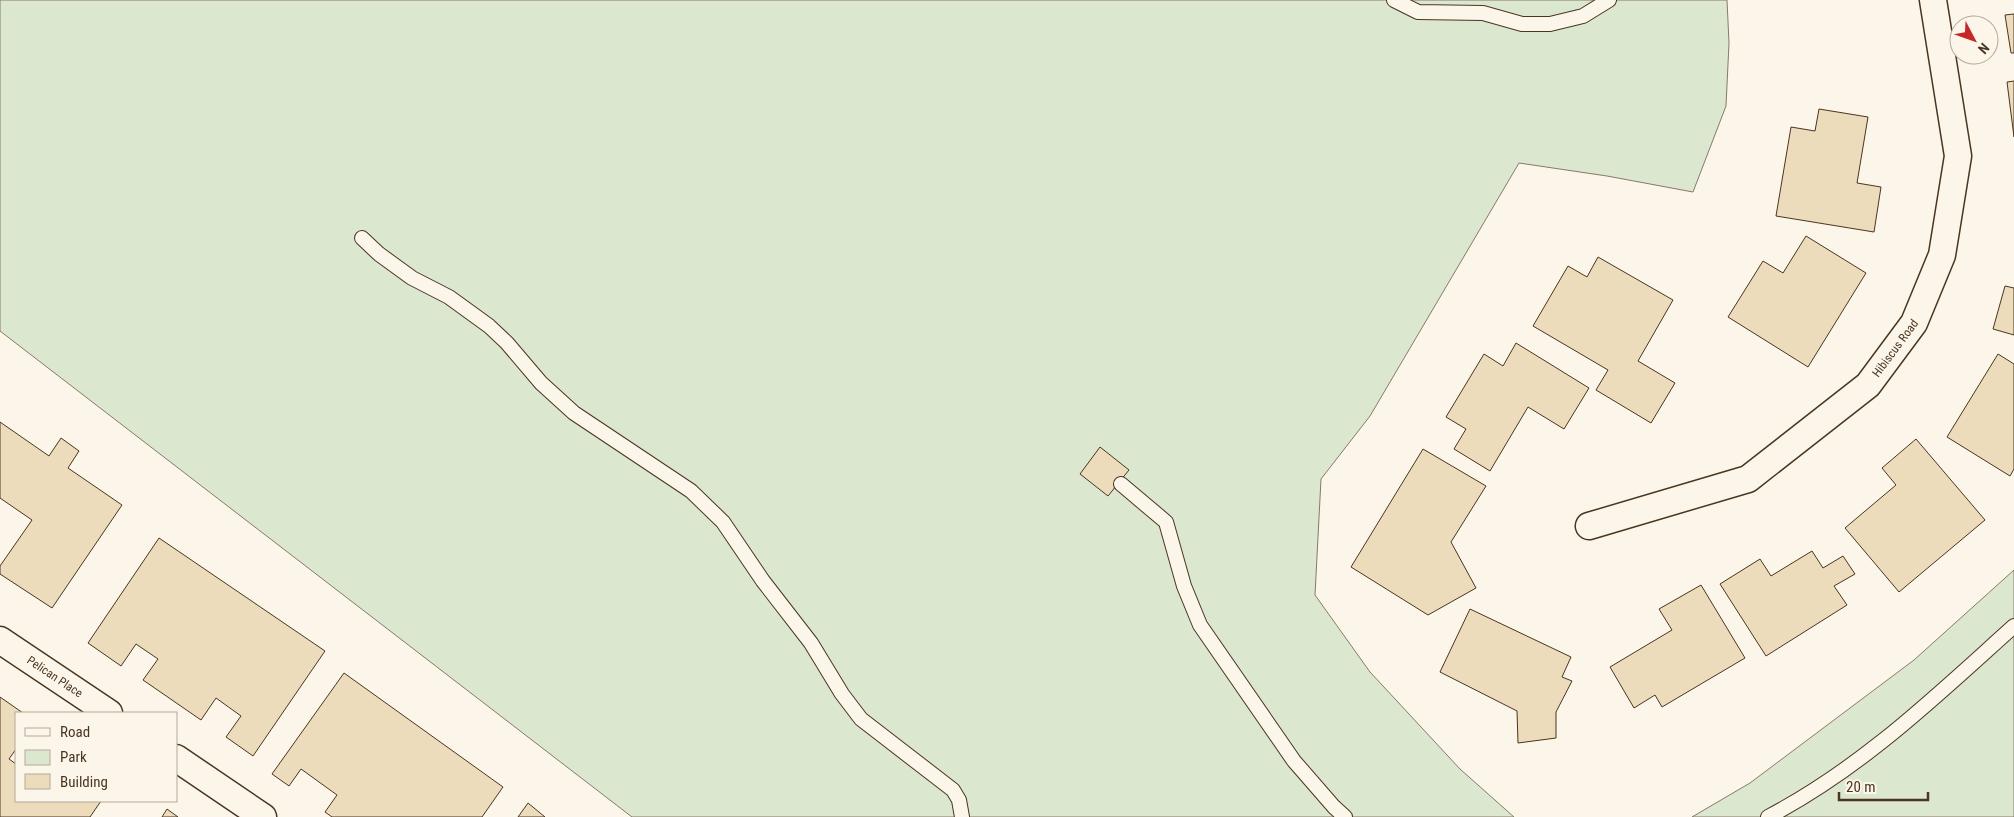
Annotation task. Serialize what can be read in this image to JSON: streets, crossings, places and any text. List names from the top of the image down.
{
  "streets": {
    "street": ["Hibiscus Road", "Pelican Place"]
  },
  "legend": ["Road", "Park", "Building"],
  "scale_bar": "20 m",
  "north": "bottom right"
}
